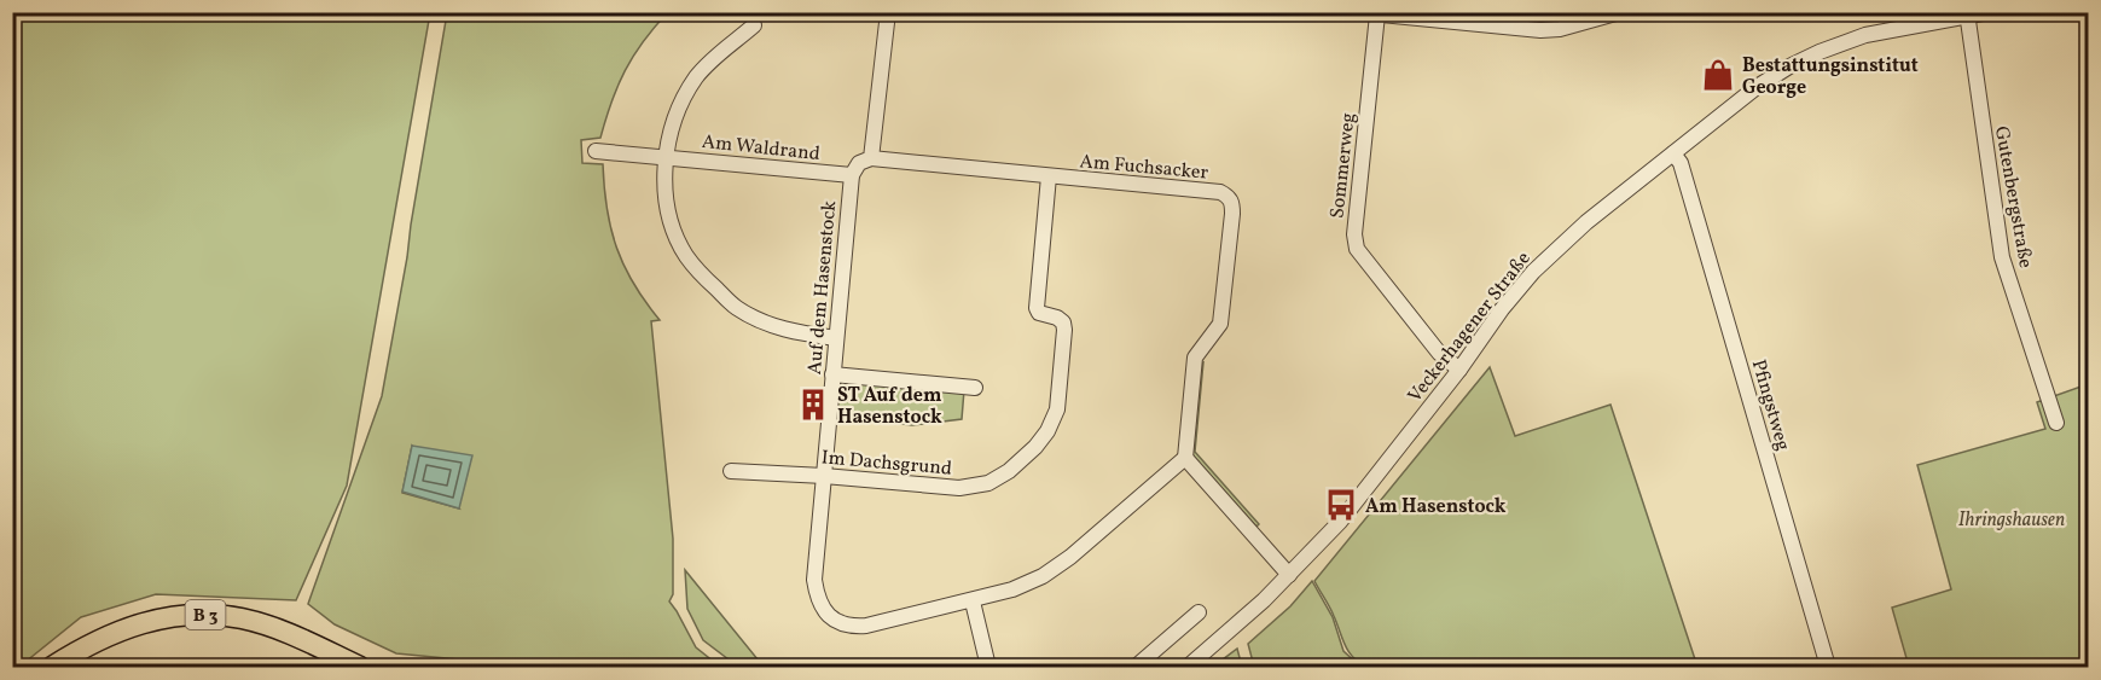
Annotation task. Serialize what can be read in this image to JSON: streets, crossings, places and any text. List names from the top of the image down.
{
  "streets": {
    "main road": ["B 3"],
    "street": [
      "Am Waldrand",
      "Am Fuchsacker",
      "Sommerweg",
      "Gutenbergstraße",
      "Auf dem Hasenstock",
      "Veckerhagener Straße",
      "Pfingstweg",
      "Im Dachsgrund"
    ]
  },
  "crossings": [
    ["Am Waldrand", "Auf dem Hasenstock"],
    ["Am Fuchsacker", "Auf dem Hasenstock"],
    ["Am Fuchsacker", "Im Dachsgrund"],
    ["Sommerweg", "Veckerhagener Straße"],
    ["Gutenbergstraße", "Veckerhagener Straße"],
    ["Auf dem Hasenstock", "Im Dachsgrund"],
    ["Veckerhagener Straße", "Pfingstweg"]
  ],
  "parks": ["Ihringshausen"],
  "places": {
    "shop": ["Bestattungsinstitut George"],
    "building": ["ST Auf dem Hasenstock"],
    "bus stop": ["Am Hasenstock"]
  }
}
